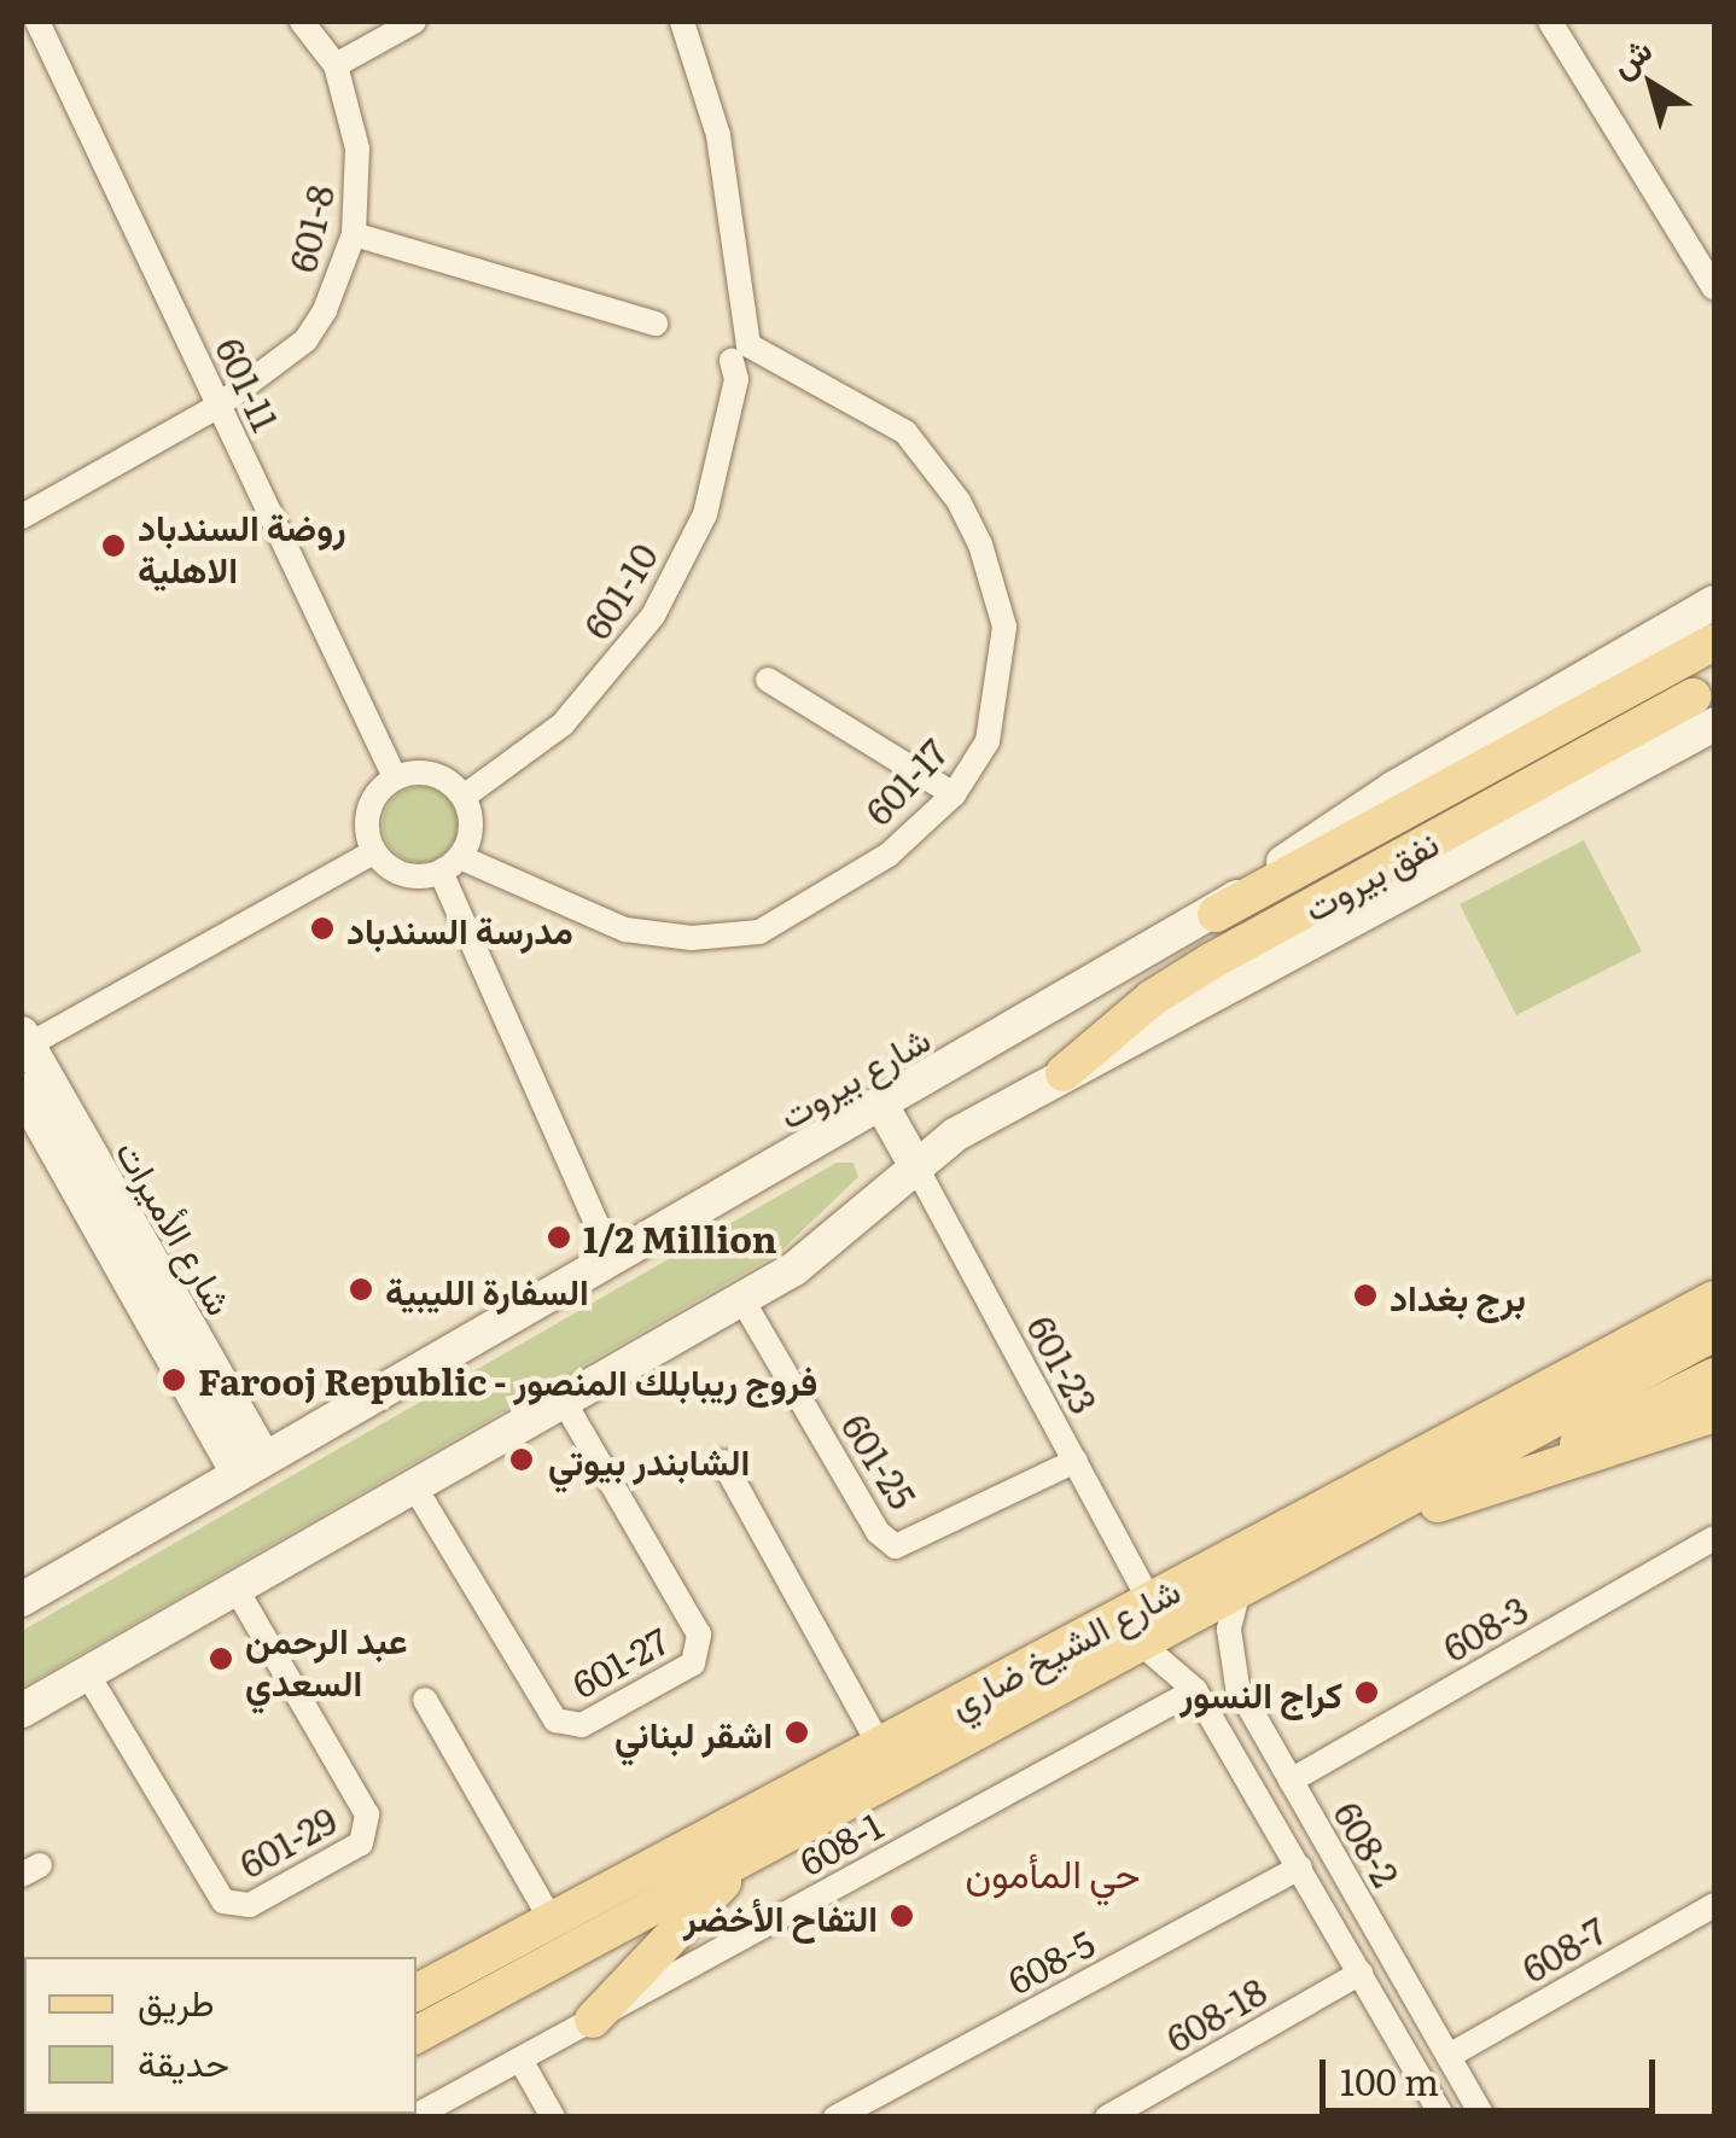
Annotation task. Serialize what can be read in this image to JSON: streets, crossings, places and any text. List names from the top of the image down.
{
  "streets": {
    "main road": [
      "نفق بيروت",
      "شارع بيروت",
      "شارع الأميرات",
      "شارع الشيخ ضاري"
    ],
    "street": [
      "601-8",
      "601-11",
      "601-10",
      "601-17",
      "601-23",
      "601-25",
      "608-3",
      "601-27",
      "601-29",
      "608-1",
      "608-2",
      "608-7",
      "608-5",
      "608-18"
    ]
  },
  "crossings": [
    ["601-8", "601-11"],
    ["601-11", "601-10"],
    ["601-11", "601-17"],
    ["601-10", "601-17"],
    ["نفق بيروت", "شارع بيروت"],
    ["شارع بيروت", "شارع الأميرات"],
    ["601-23", "601-25"],
    ["601-23", "شارع الشيخ ضاري"],
    ["608-3", "608-2"],
    ["شارع الشيخ ضاري", "608-2"],
    ["608-1", "608-2"],
    ["608-2", "608-7"],
    ["608-2", "608-5"],
    ["608-2", "608-18"]
  ],
  "districts": ["حي المأمون"],
  "places": [
    "روضة السندباد الاهلية",
    "مدرسة السندباد",
    "1/2 Million",
    "السفارة الليبية",
    "برج بغداد",
    "Farooj Republic - فروج ريبابلك المنصور",
    "الشابندر بيوتي",
    "عبد الرحمن السعدي",
    "كراج النسور",
    "اشقر لبناني",
    "التفاح الأخضر"
  ],
  "legend": ["طريق", "حديقة"],
  "scale_bar": "100 m",
  "north": "top left"
}
